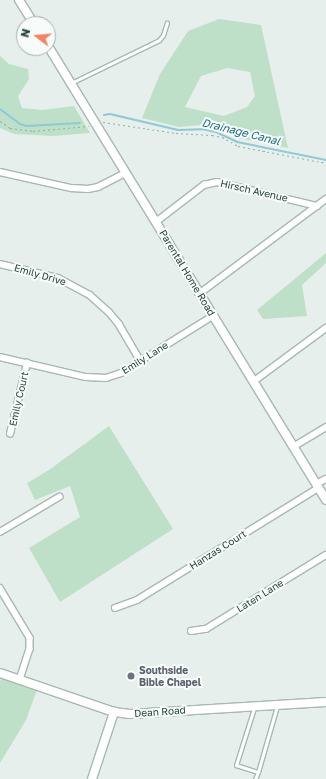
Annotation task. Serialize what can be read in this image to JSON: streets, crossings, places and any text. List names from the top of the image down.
{
  "streets": {
    "street": [
      "Hirsch Avenue",
      "Parental Home Road",
      "Emily Drive",
      "Emily Lane",
      "Emily Court",
      "Hanzas Court",
      "Laten Lane",
      "Dean Road"
    ]
  },
  "crossings": [
    ["Hirsch Avenue", "Parental Home Road"],
    ["Parental Home Road", "Emily Lane"],
    ["Parental Home Road", "Hanzas Court"],
    ["Emily Drive", "Emily Lane"],
    ["Emily Lane", "Emily Court"]
  ],
  "water": ["Drainage Canal"],
  "places": ["Southside Bible Chapel"],
  "north": "left"
}
